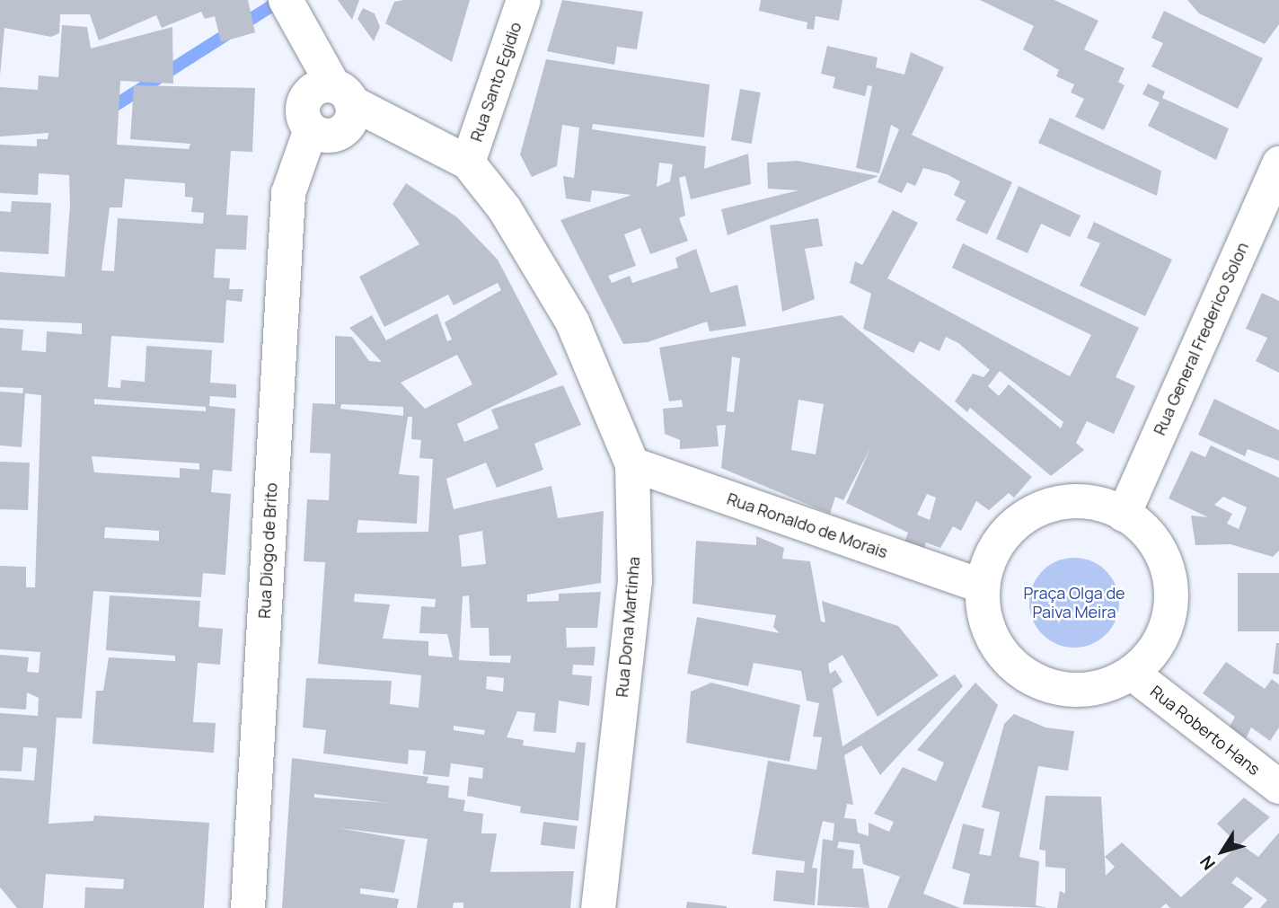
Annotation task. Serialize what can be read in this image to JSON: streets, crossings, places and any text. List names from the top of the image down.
{
  "streets": {
    "street": [
      "Rua Santo Egidio",
      "Rua General Frederico Solon",
      "Rua Ronaldo de Morais",
      "Rua Diogo de Brito",
      "Rua Dona Martinha",
      "Rua Roberto Hans"
    ]
  },
  "crossings": [
    ["Rua Santo Egidio", "Rua Dona Martinha"],
    ["Rua General Frederico Solon", "Rua Ronaldo de Morais"],
    ["Rua General Frederico Solon", "Rua Roberto Hans"],
    ["Rua Ronaldo de Morais", "Rua Dona Martinha"],
    ["Rua Ronaldo de Morais", "Rua Roberto Hans"]
  ],
  "parks": ["Praça Olga de Paiva Meira"],
  "north": "bottom left"
}
